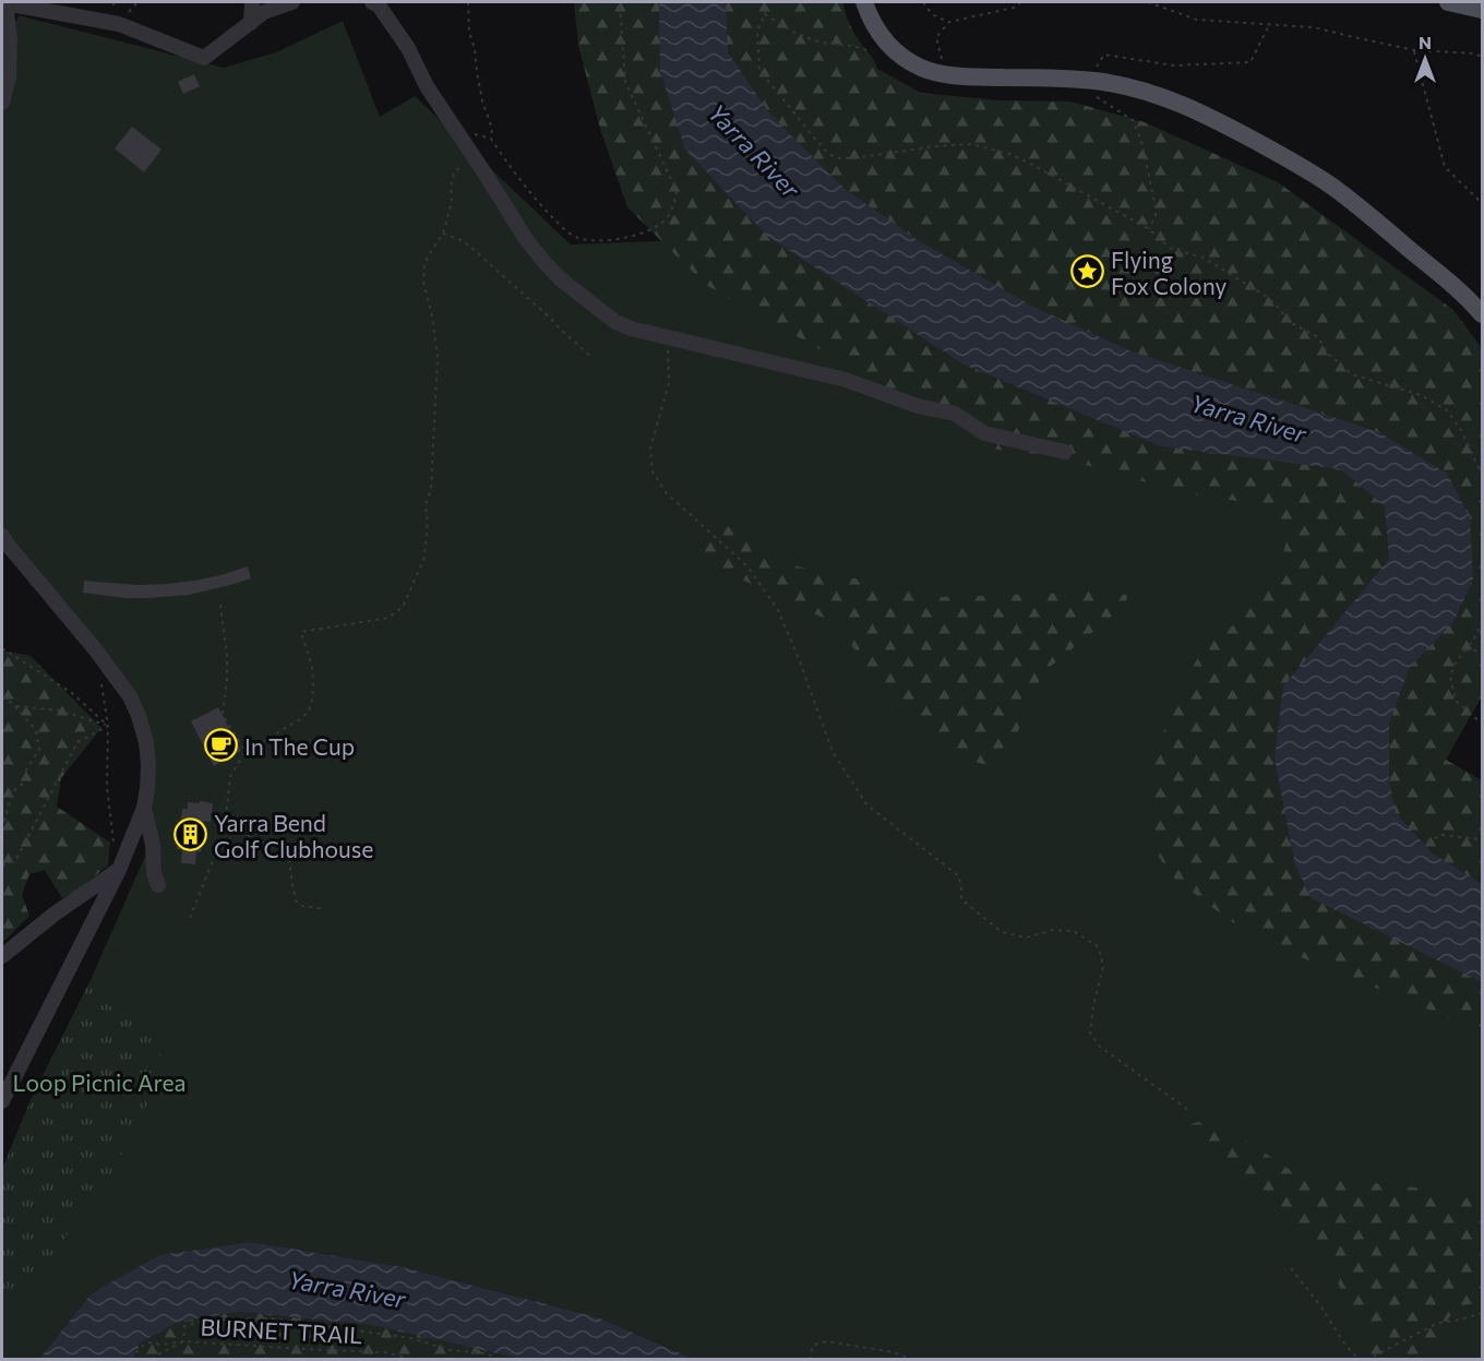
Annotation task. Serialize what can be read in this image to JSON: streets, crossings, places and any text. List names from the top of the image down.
{
  "streets": {
    "path": ["BURNET TRAIL"]
  },
  "water": ["Yarra River"],
  "parks": ["Loop Picnic Area"],
  "places": {
    "place": ["Flying Fox Colony"],
    "cafe": ["In The Cup"],
    "building": ["Yarra Bend Golf Clubhouse"]
  },
  "north": "top"
}
